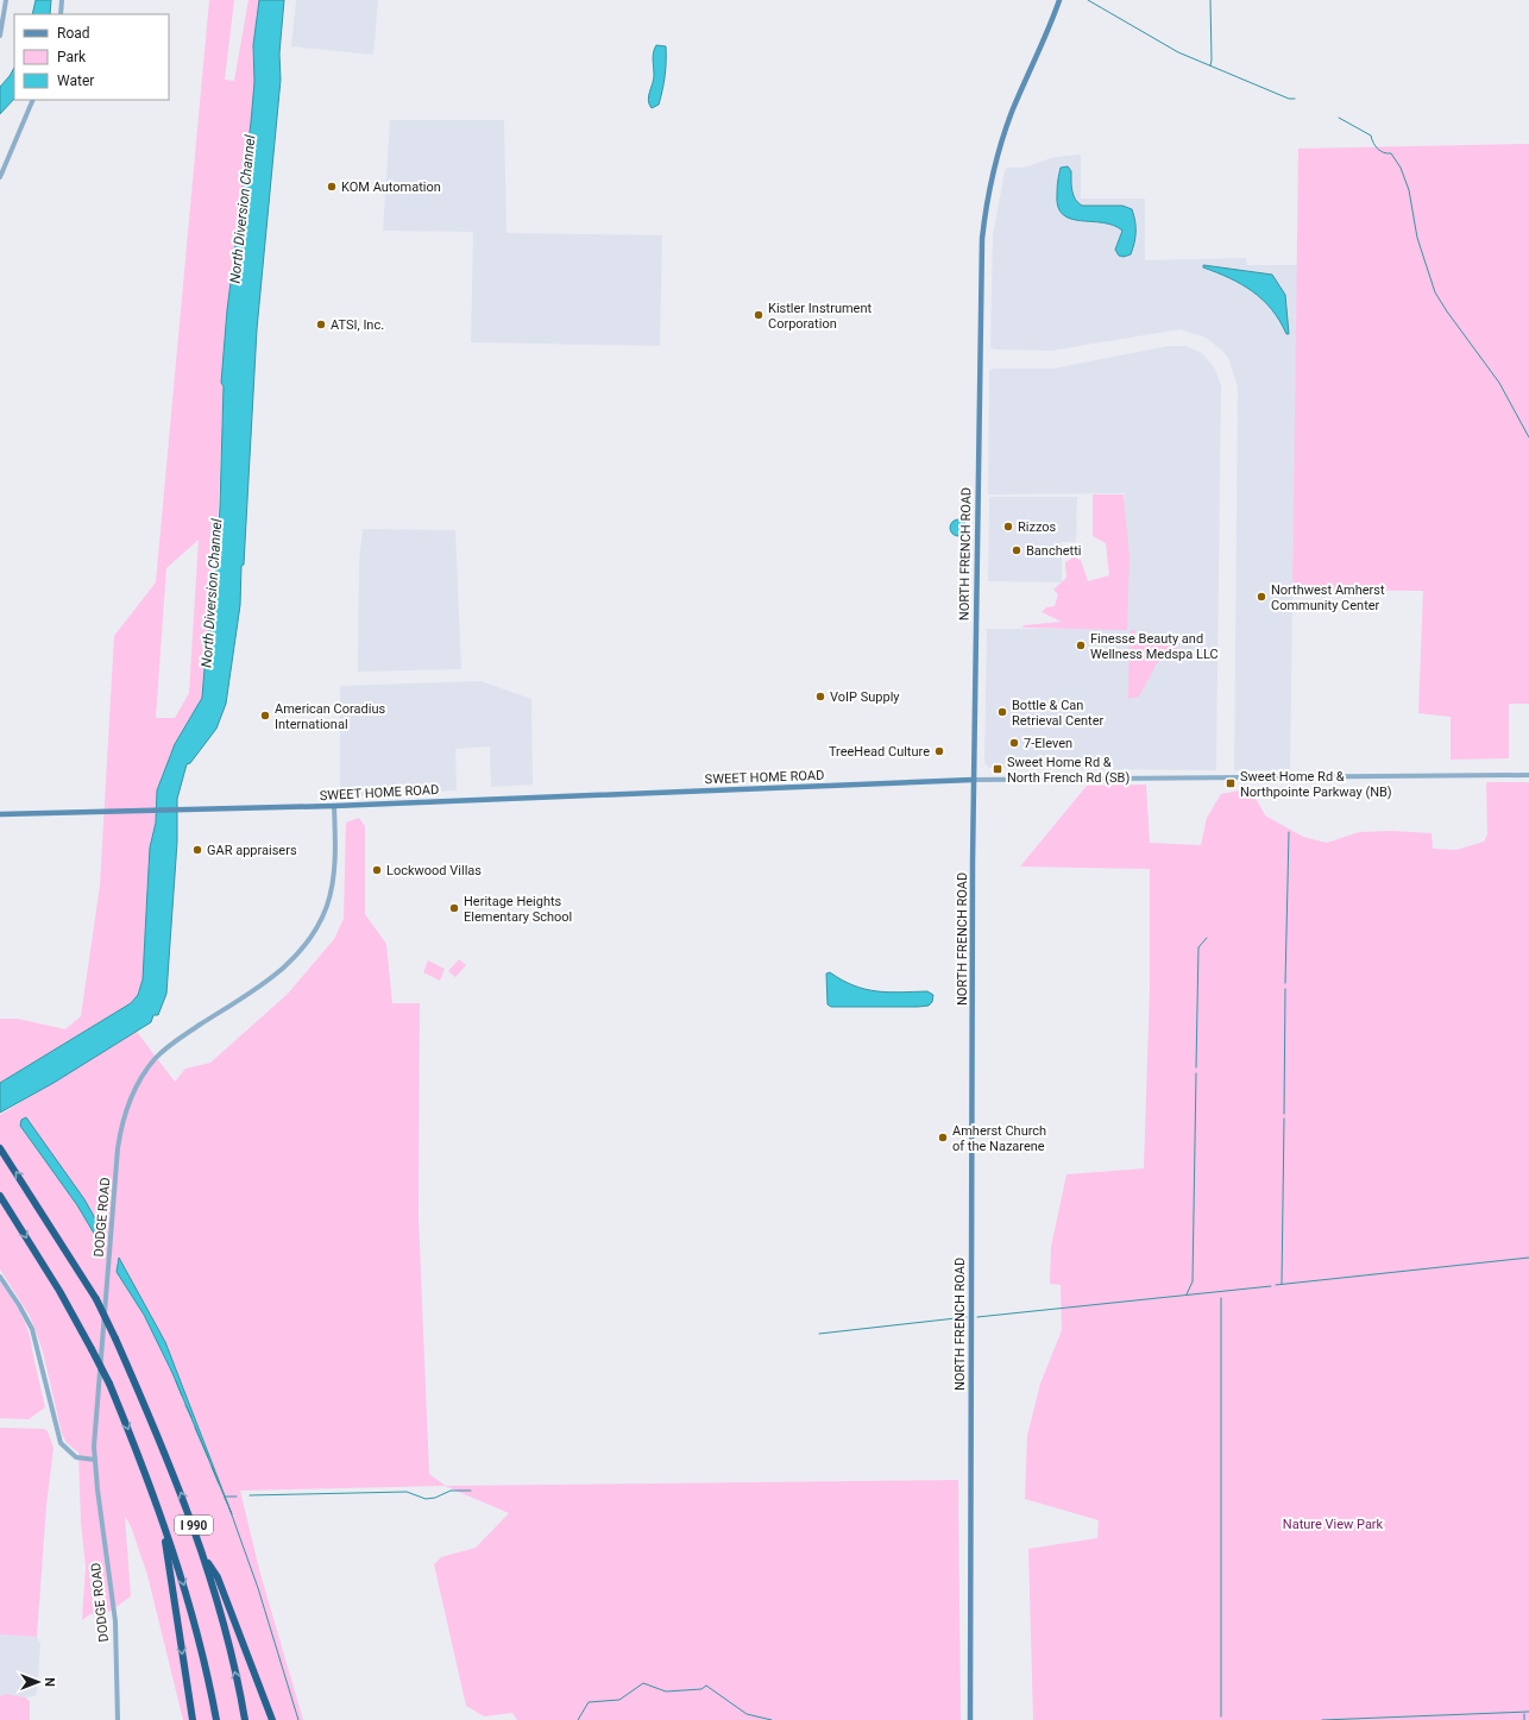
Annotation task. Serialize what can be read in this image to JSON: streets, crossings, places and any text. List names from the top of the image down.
{
  "streets": {
    "highway": ["I 990"],
    "main road": ["NORTH FRENCH ROAD", "SWEET HOME ROAD"],
    "street": ["DODGE ROAD"]
  },
  "crossings": [
    ["NORTH FRENCH ROAD", "SWEET HOME ROAD"],
    ["SWEET HOME ROAD", "DODGE ROAD"]
  ],
  "water": ["North Diversion Channel"],
  "parks": ["Nature View Park"],
  "places": {
    "other": [
      "KOM Automation",
      "Kistler Instrument Corporation",
      "ATSI, Inc.",
      "Rizzos",
      "Banchetti",
      "Northwest Amherst Community Center",
      "Finesse Beauty and Wellness Medspa LLC",
      "VoIP Supply",
      "Bottle & Can Retrieval Center",
      "American Coradius International",
      "7-Eleven",
      "TreeHead Culture",
      "GAR appraisers",
      "Lockwood Villas",
      "Heritage Heights Elementary School",
      "Amherst Church of the Nazarene"
    ],
    "transit": ["Sweet Home Rd & North French Rd (SB)", "Sweet Home Rd & Northpointe Parkway (NB)"]
  },
  "legend": ["Road", "Park", "Water"],
  "north": "right"
}
